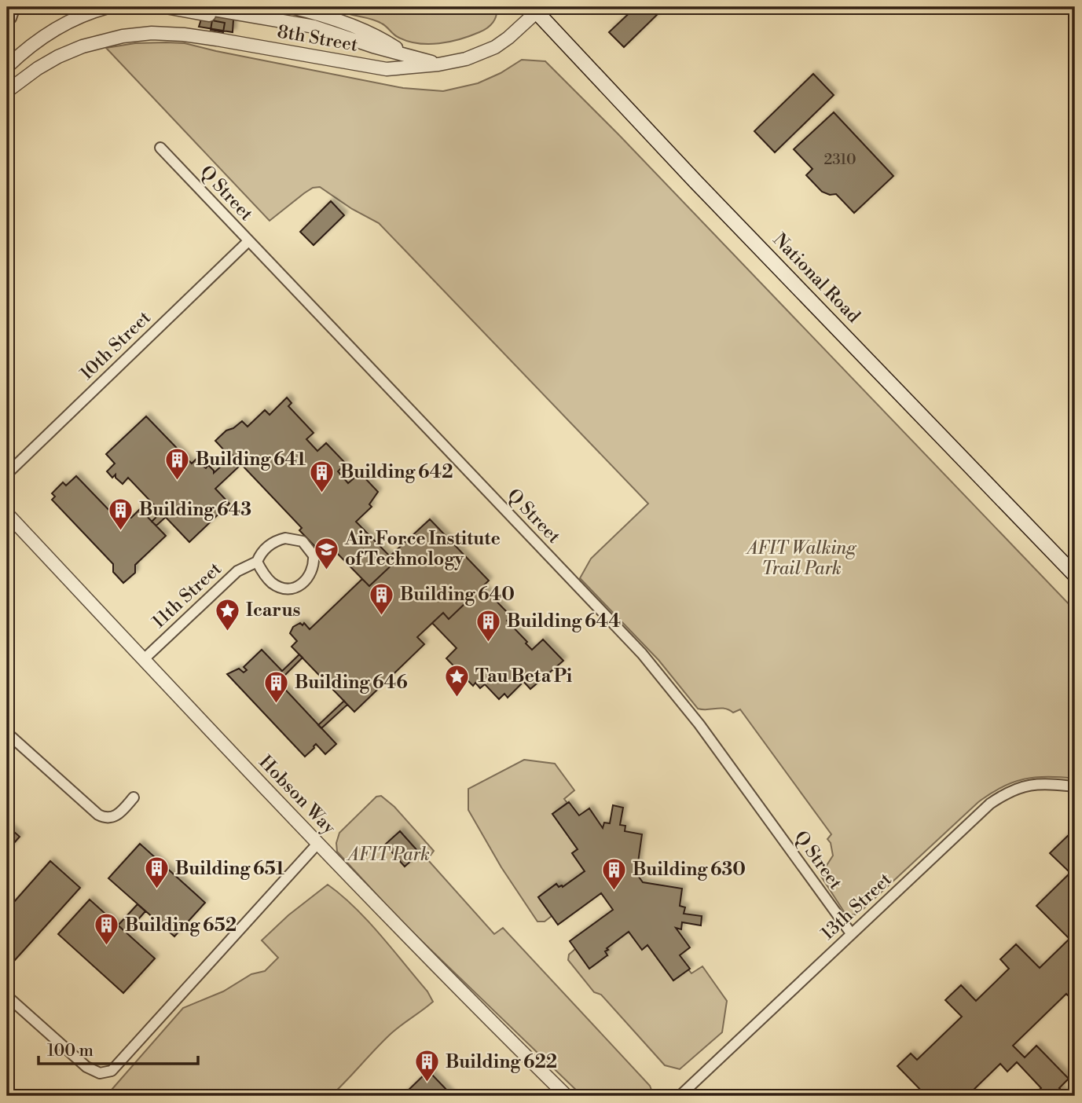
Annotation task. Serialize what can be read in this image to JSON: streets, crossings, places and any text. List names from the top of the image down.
{
  "streets": {
    "main road": ["National Road"],
    "street": [
      "8th Street",
      "Q Street",
      "10th Street",
      "11th Street",
      "Hobson Way",
      "13th Street"
    ]
  },
  "crossings": [
    ["8th Street", "National Road"],
    ["Q Street", "10th Street"],
    ["Q Street", "13th Street"],
    ["11th Street", "Hobson Way"]
  ],
  "parks": ["AFIT Walking Trail Park", "AFIT Park"],
  "places": {
    "building": [
      "Building 641",
      "Building 642",
      "Building 643",
      "Building 640",
      "Building 644",
      "Building 646",
      "Building 651",
      "Building 630",
      "Building 652",
      "Building 622"
    ],
    "school or university": ["Air Force Institute of Technology"],
    "place": ["Icarus", "Tau Beta Pi"]
  },
  "house_numbers": ["2310"],
  "scale_bar": "100 m"
}
